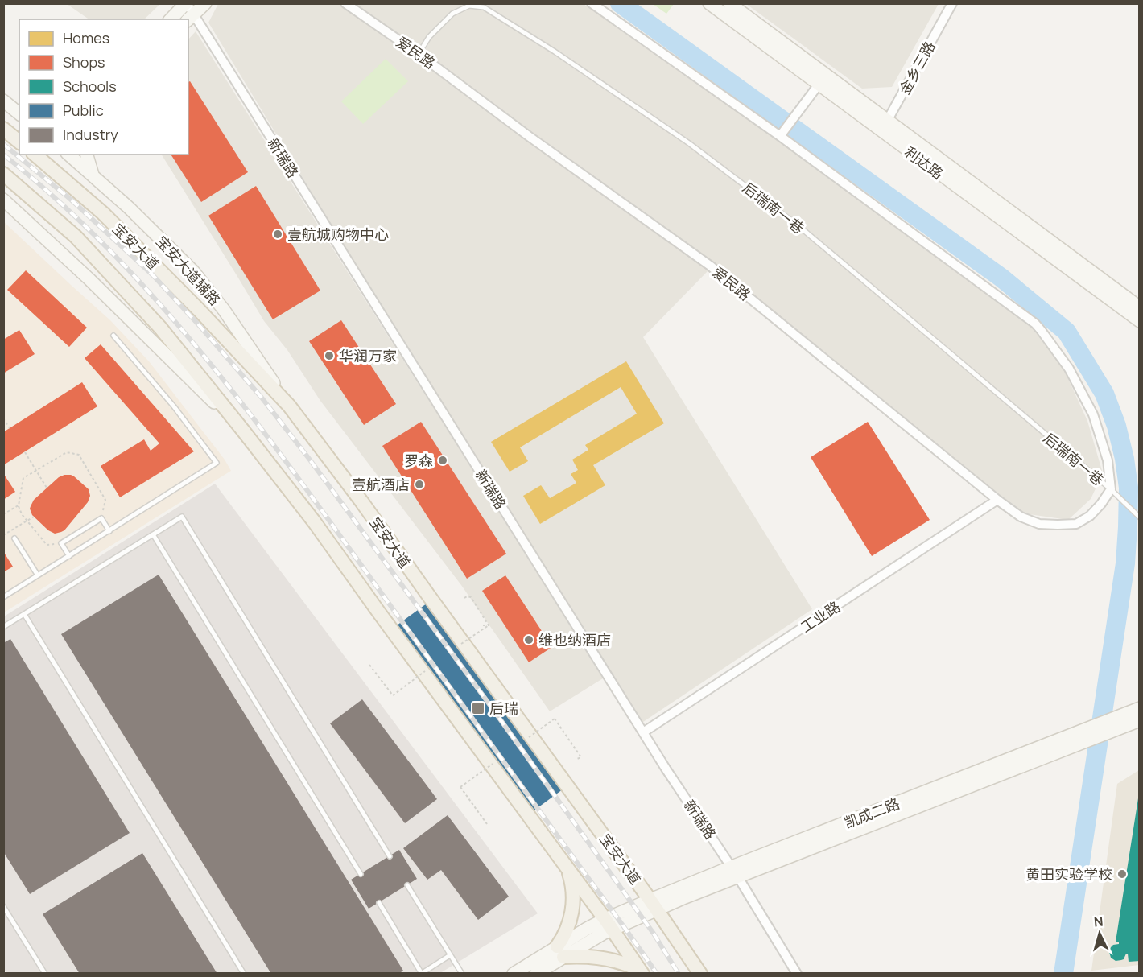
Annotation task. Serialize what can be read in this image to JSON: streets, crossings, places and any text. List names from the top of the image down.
{
  "streets": {
    "main road": ["宝安大道"],
    "street": [
      "爱民路",
      "金乡三路",
      "新瑞路",
      "利达路",
      "宝安大道辅路",
      "工业路",
      "凯成二路"
    ],
    "lane": ["后瑞南一巷"]
  },
  "crossings": [
    ["爱民路", "后瑞南一巷"],
    ["爱民路", "工业路"],
    ["金乡三路", "利达路"],
    ["新瑞路", "工业路"],
    ["新瑞路", "凯成二路"],
    ["宝安大道", "宝安大道辅路"],
    ["宝安大道", "凯成二路"]
  ],
  "places": {
    "other": [
      "壹航城购物中心",
      "华润万家",
      "罗森",
      "壹航酒店",
      "维也纳酒店",
      "黄田实验学校"
    ],
    "transit": ["后瑞"]
  },
  "legend": [
    "Homes",
    "Shops",
    "Schools",
    "Public",
    "Industry"
  ],
  "north": "top"
}
